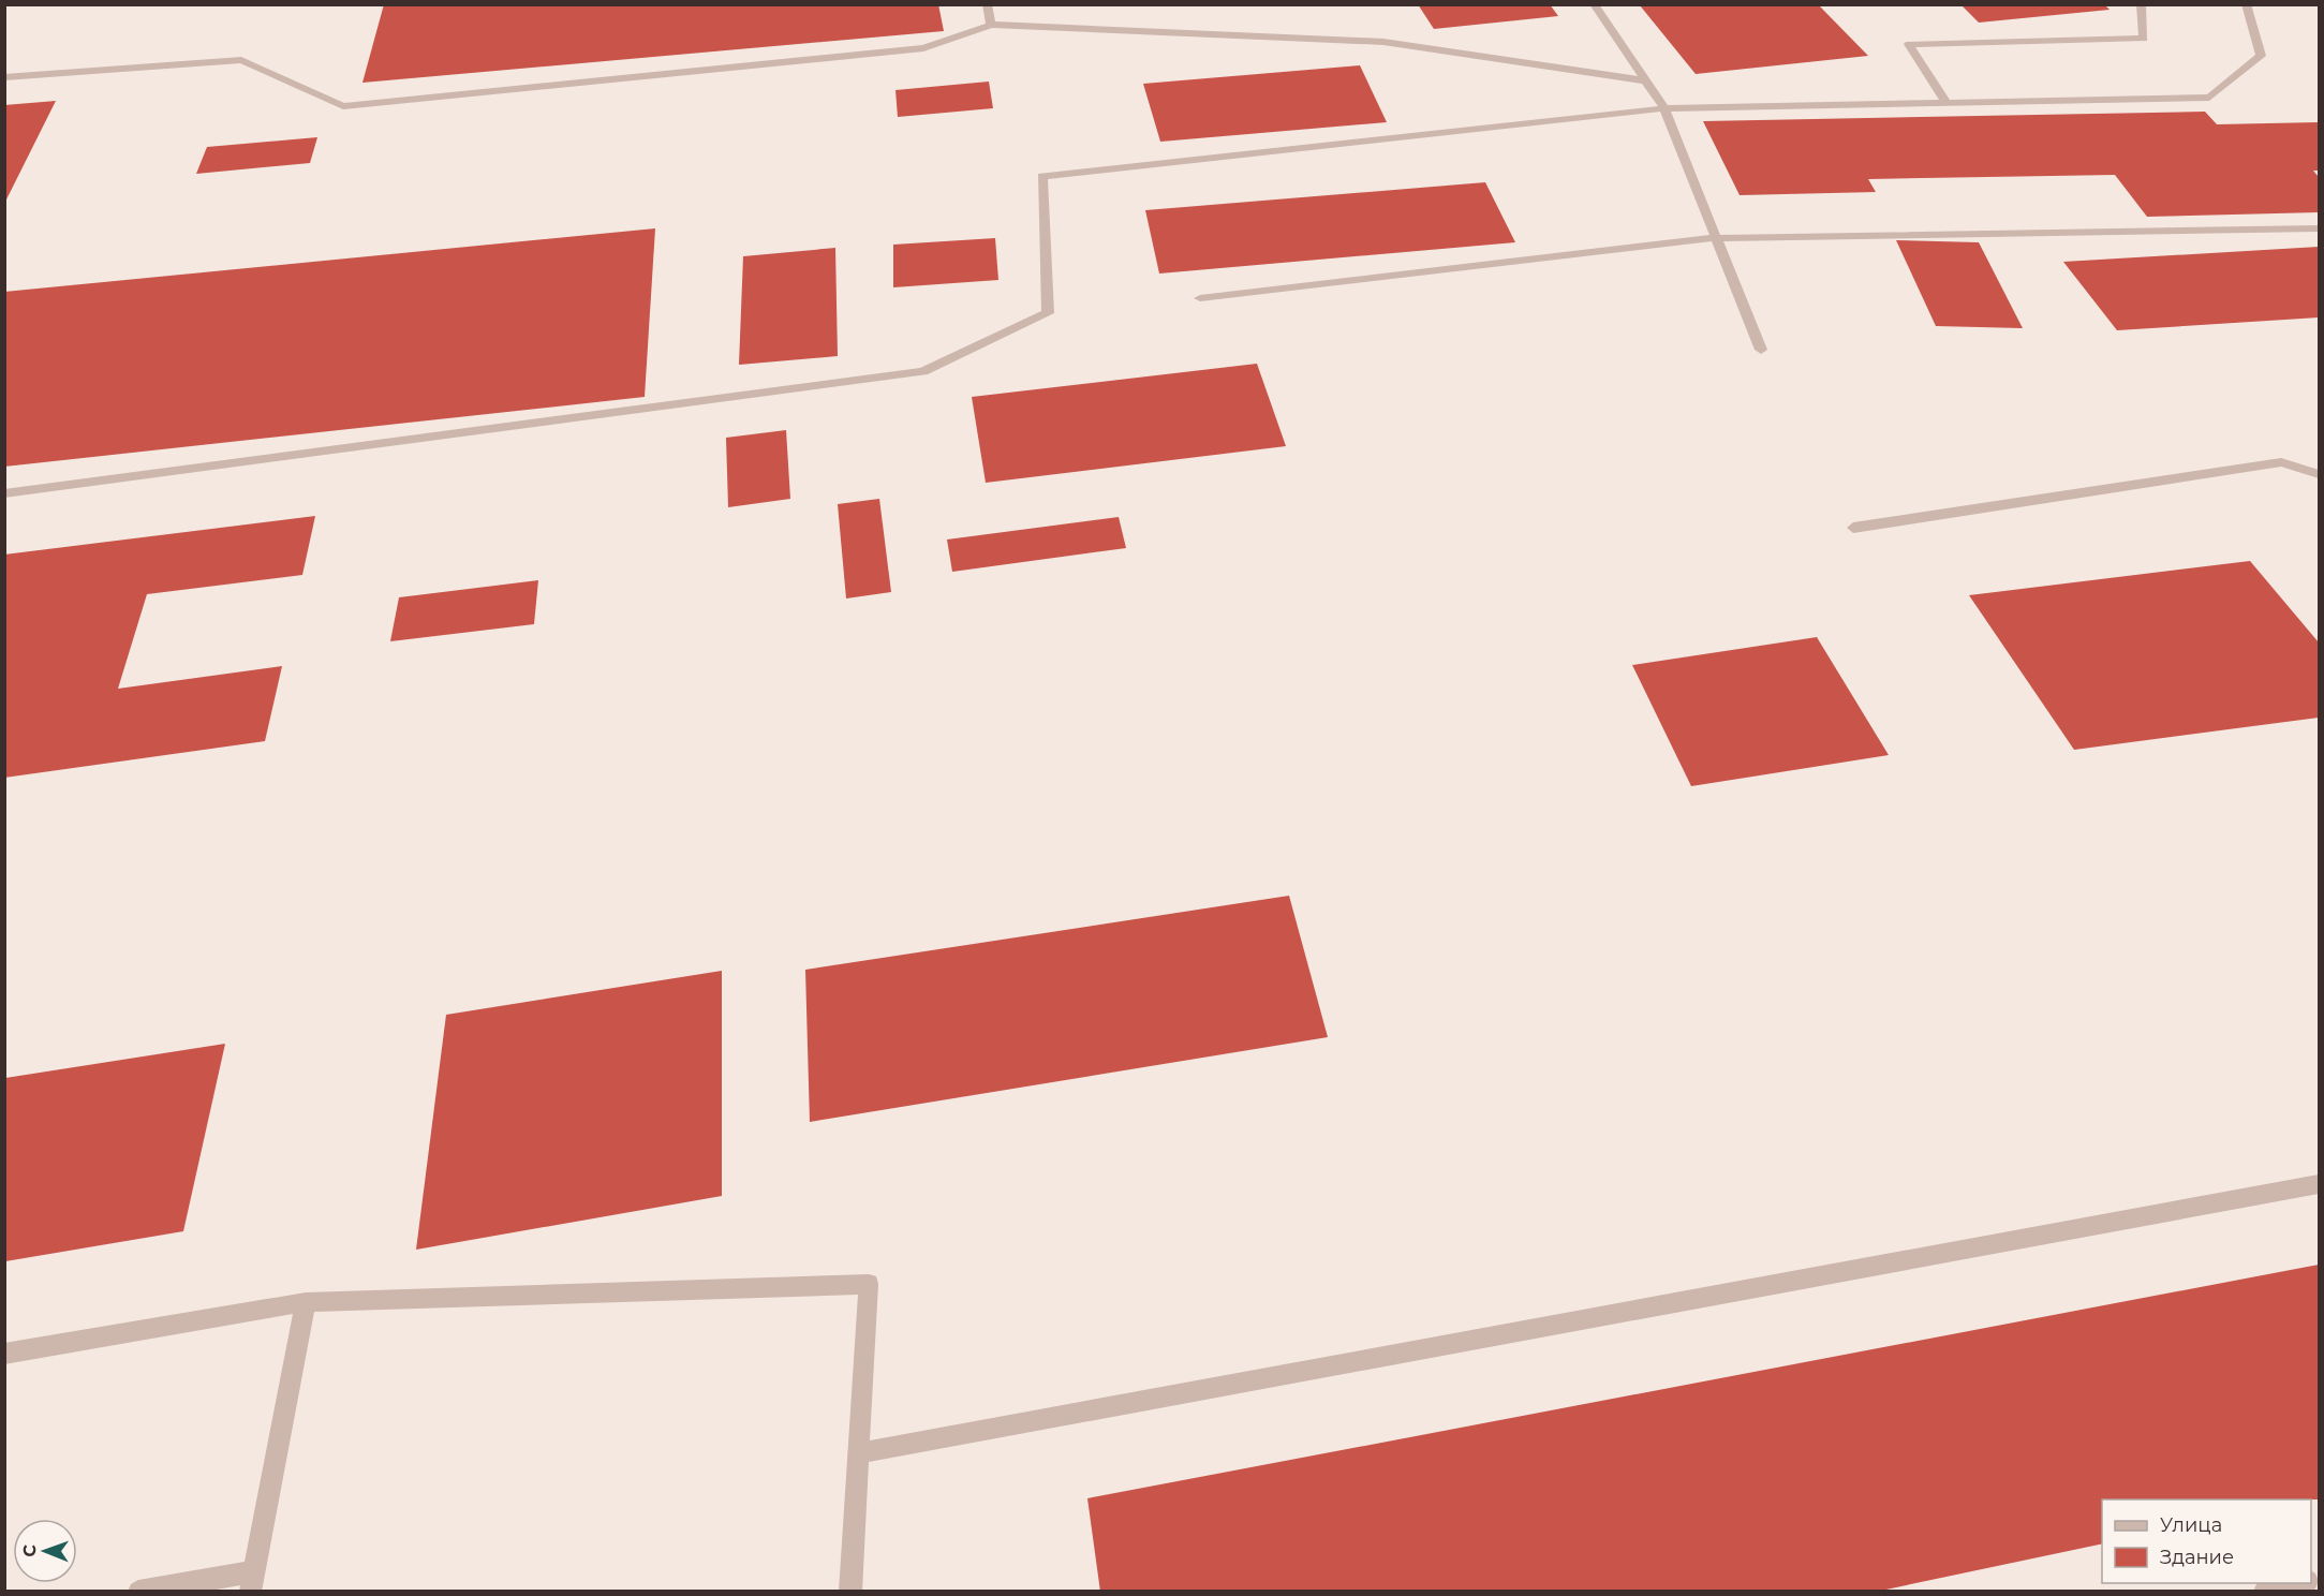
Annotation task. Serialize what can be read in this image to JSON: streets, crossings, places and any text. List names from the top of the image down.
{
  "legend": ["Улица", "Здание"],
  "north": "left"
}
